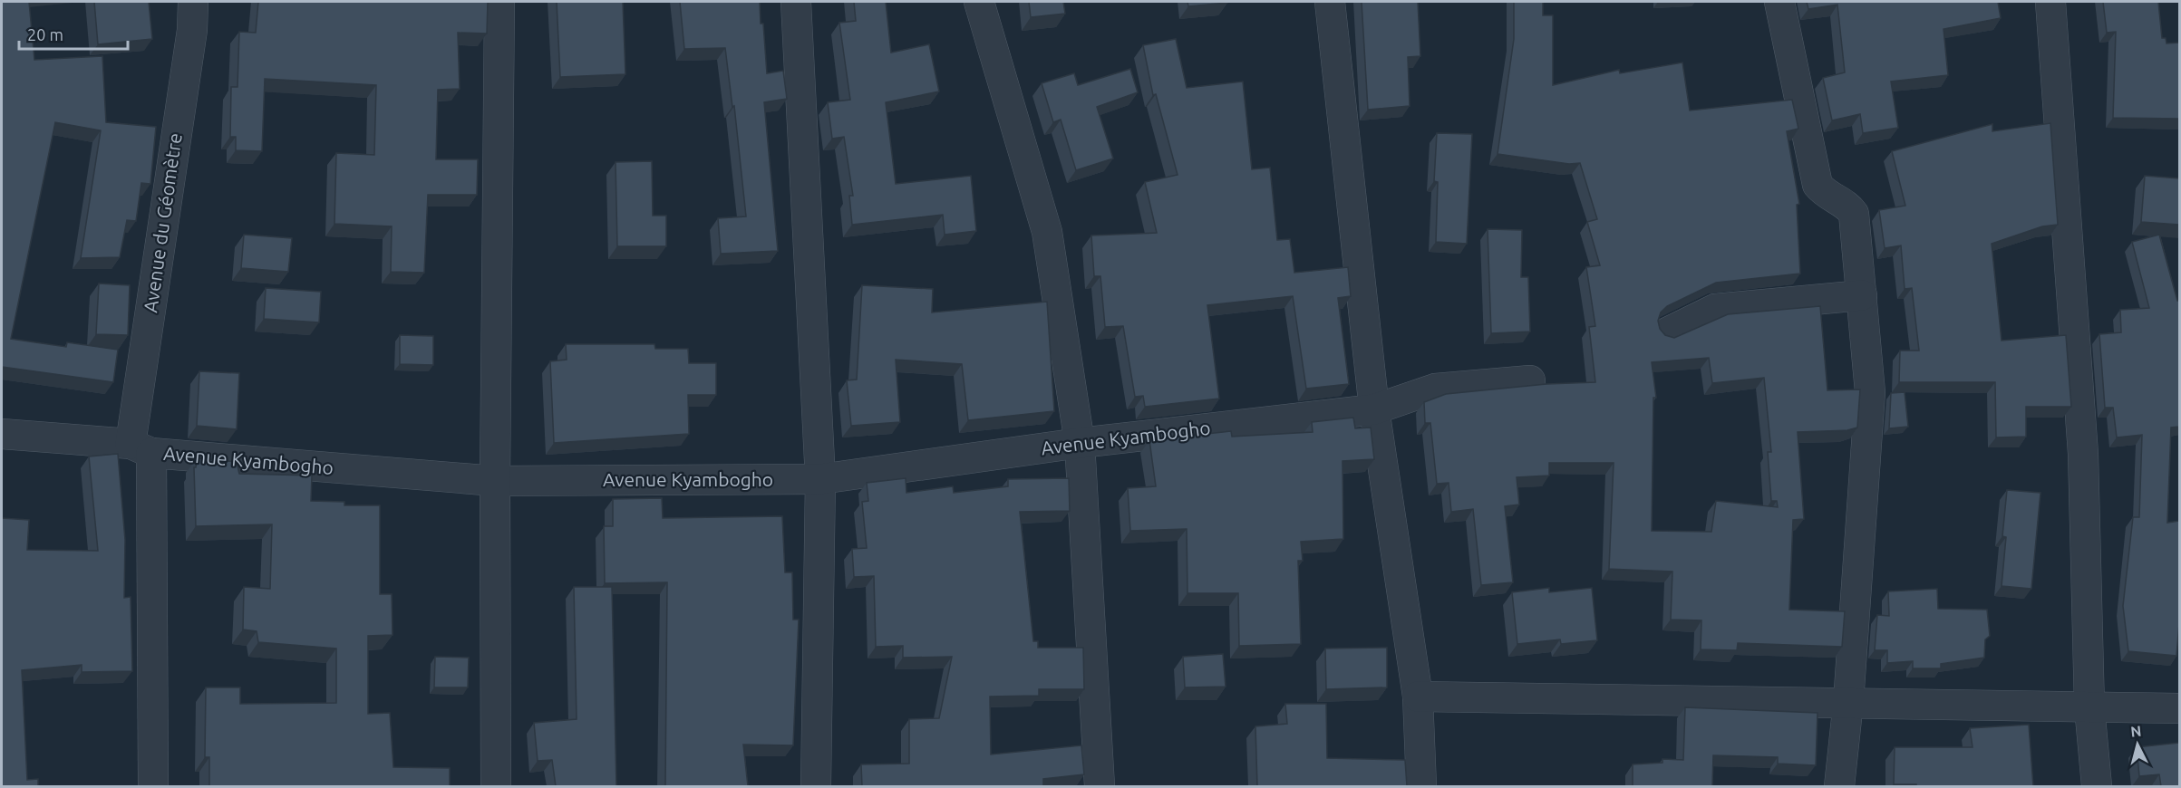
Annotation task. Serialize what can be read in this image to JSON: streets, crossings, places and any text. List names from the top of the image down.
{
  "streets": {
    "street": ["Avenue du Géomètre", "Avenue Kyambogho"]
  },
  "crossings": [
    ["Avenue du Géomètre", "Avenue Kyambogho"]
  ],
  "scale_bar": "20 m",
  "north": "top"
}
